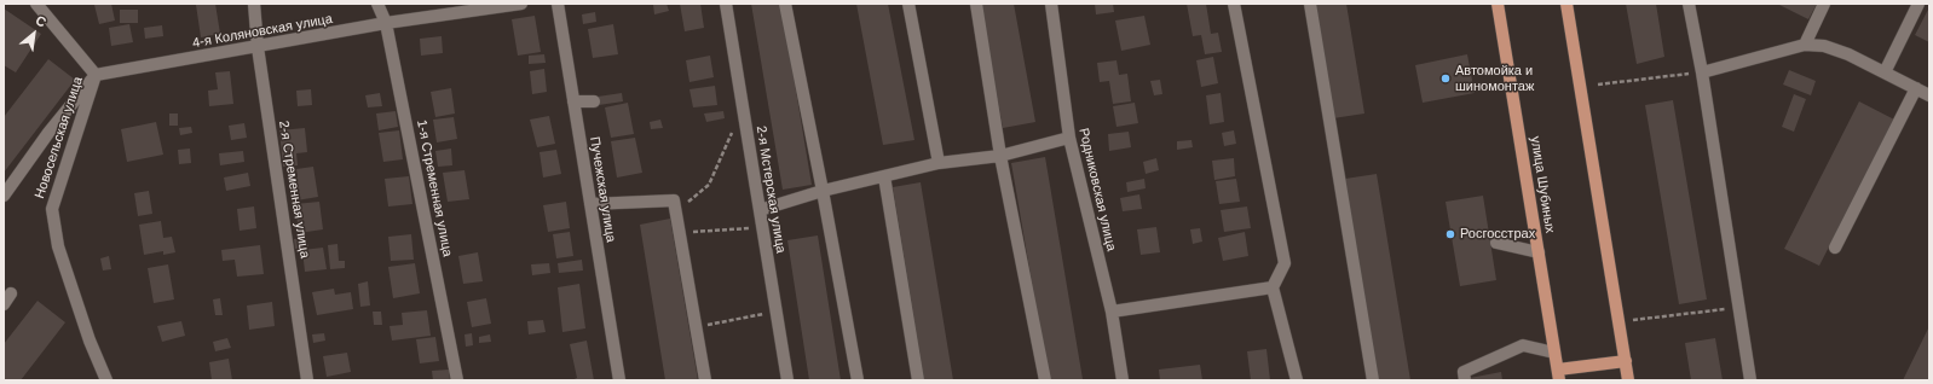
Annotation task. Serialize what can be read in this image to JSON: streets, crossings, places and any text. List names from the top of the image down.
{
  "streets": {
    "main road": ["улица Шубиных"],
    "street": [
      "4-я Коляновская улица",
      "Новосельская улица",
      "1-я Стременная улица",
      "2-я Стременная улица",
      "Пучежская улица",
      "2-я Мстерская улица",
      "Родниковская улица"
    ]
  },
  "crossings": [
    ["4-я Коляновская улица", "Новосельская улица"],
    ["4-я Коляновская улица", "1-я Стременная улица"],
    ["4-я Коляновская улица", "2-я Стременная улица"]
  ],
  "places": ["Автомойка и шиномонтаж", "Росгосстрах"],
  "north": "top right"
}
